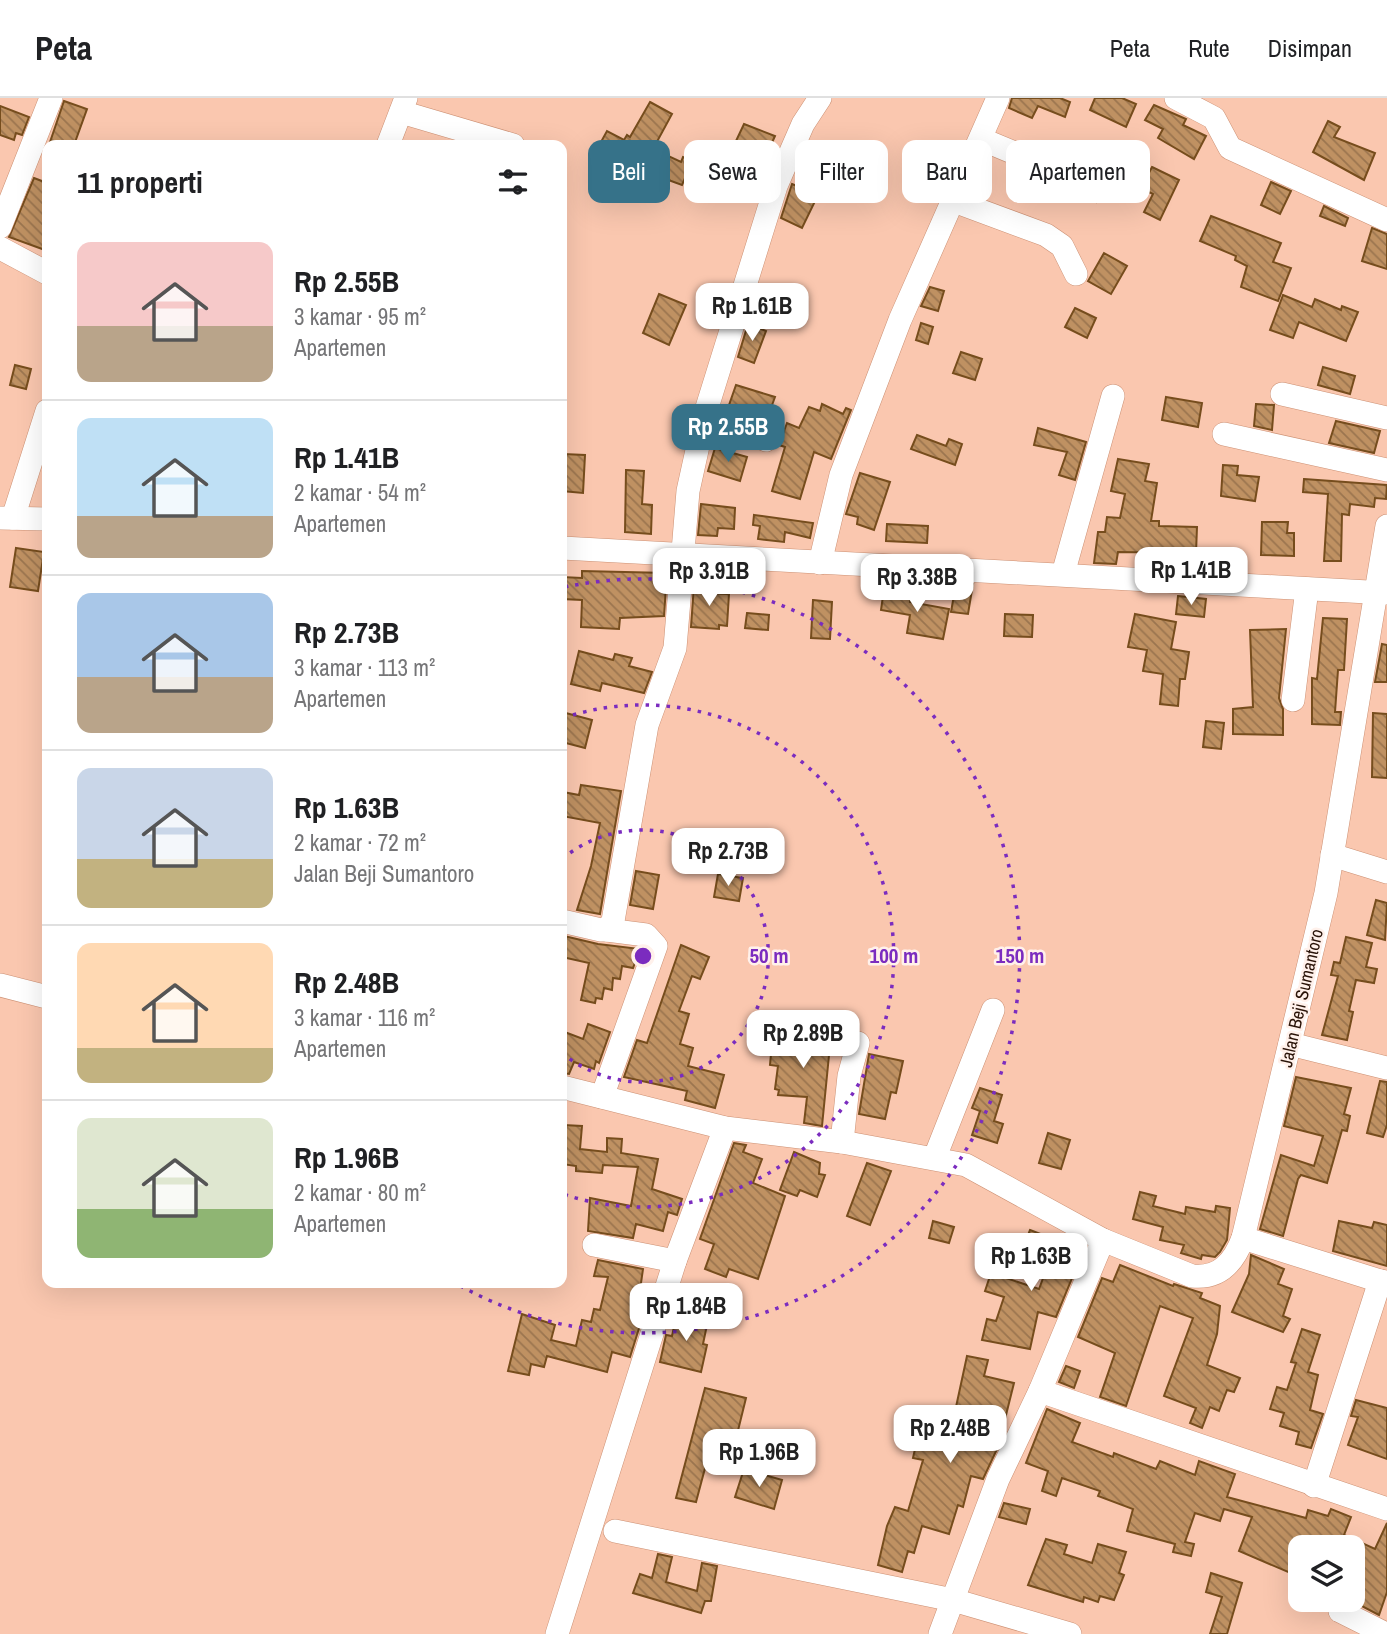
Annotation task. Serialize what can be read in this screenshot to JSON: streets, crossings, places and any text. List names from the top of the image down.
{
  "streets": {
    "street": ["Jalan Beji Sumantoro"]
  },
  "page": {
    "header": "Peta",
    "nav": ["Peta", "Rute", "Disimpan"],
    "chip": [
      "Beli",
      "Sewa",
      "Filter",
      "Baru",
      "Apartemen"
    ],
    "heading": "11 properti",
    "list": [
      {
        "name": "Rp 2.55B",
        "note": "3 kamar · 95 m² · Apartemen"
      },
      {
        "name": "Rp 1.41B",
        "note": "2 kamar · 54 m² · Apartemen"
      },
      {
        "name": "Rp 2.73B",
        "note": "3 kamar · 113 m² · Apartemen"
      },
      {
        "name": "Rp 1.63B",
        "note": "2 kamar · 72 m² · Jalan Beji Sumantoro"
      },
      {
        "name": "Rp 2.48B",
        "note": "3 kamar · 116 m² · Apartemen"
      },
      {
        "name": "Rp 1.96B",
        "note": "2 kamar · 80 m² · Apartemen"
      }
    ],
    "price": [
      "Rp 1.61B",
      "Rp 2.55B",
      "Rp 1.41B",
      "Rp 3.91B",
      "Rp 3.38B",
      "Rp 2.73B",
      "Rp 2.89B",
      "Rp 1.63B",
      "Rp 1.84B",
      "Rp 2.48B",
      "Rp 1.96B"
    ]
  },
  "rings": ["50 m", "100 m", "150 m"]
}
